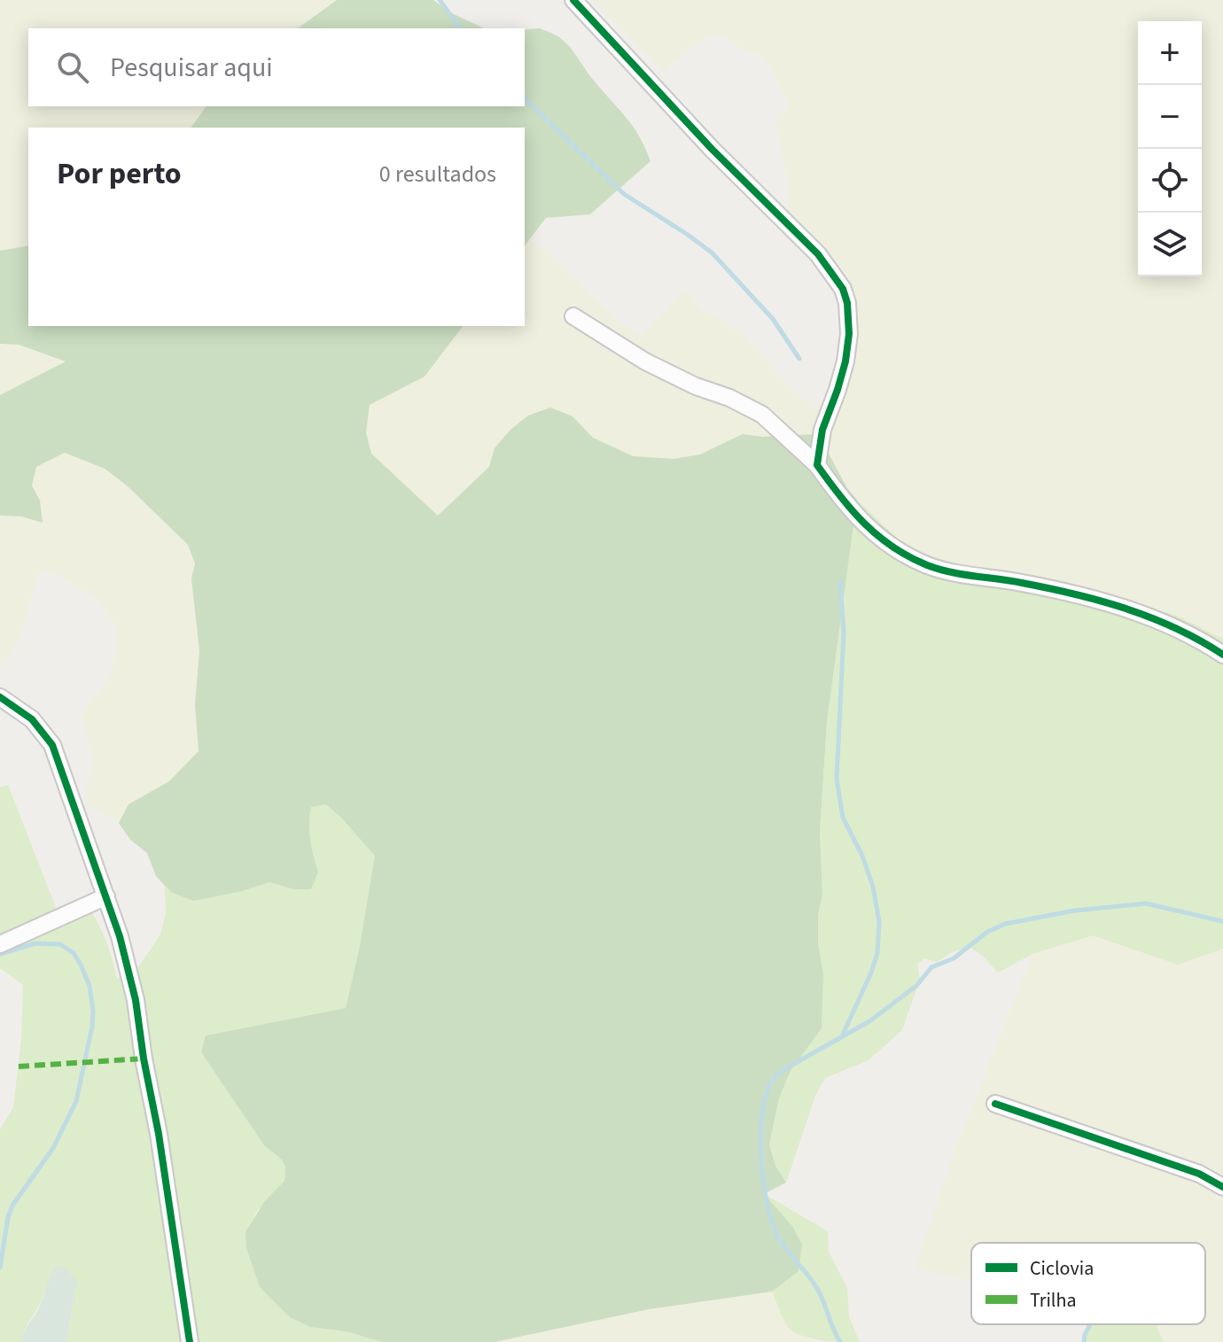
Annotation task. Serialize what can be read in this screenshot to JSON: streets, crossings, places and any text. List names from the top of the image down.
{
  "legend": ["Ciclovia", "Trilha"],
  "page": {
    "map_buttons": ["+", "−"],
    "search": "Pesquisar aqui",
    "heading": ["Por perto", "0 resultados"]
  }
}
